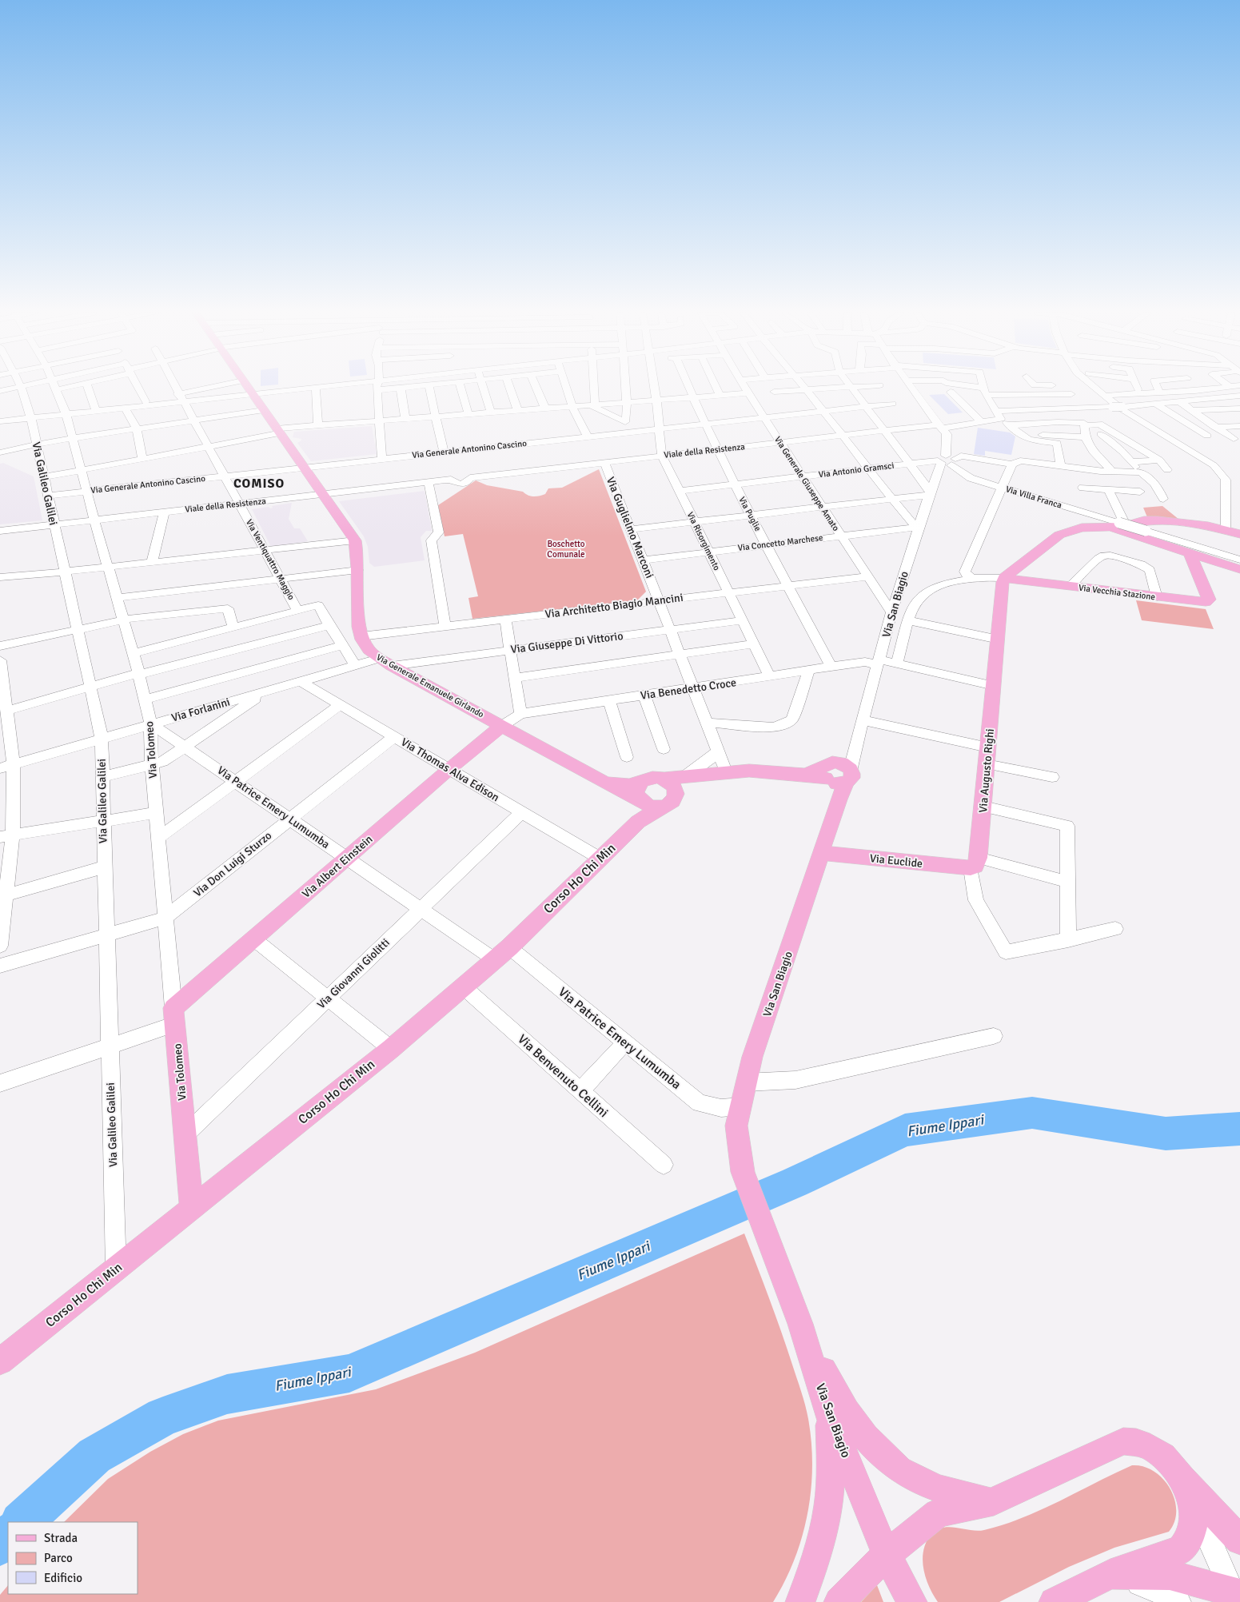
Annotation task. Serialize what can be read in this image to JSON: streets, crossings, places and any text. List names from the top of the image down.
{
  "streets": {
    "main road": [
      "Via Vecchia Stazione",
      "Via San Biagio",
      "Via Generale Emanuele Girlando",
      "Via Tolomeo",
      "Via Augusto Righi",
      "Via Euclide",
      "Via Albert Einstein",
      "Corso Ho Chi Min"
    ],
    "street": [
      "Via Generale Antonino Cascino",
      "Viale della Resistenza",
      "Via Antonio Gramsci",
      "Via Galileo Galilei",
      "Via Generale Giuseppe Amato",
      "Via Villa Franca",
      "Via Puglie",
      "Via Guglielmo Marconi",
      "Via Risorgimento",
      "Via Concetto Marchese",
      "Via Ventiquattro Maggio",
      "Via Architetto Biagio Mancini",
      "Via Giuseppe Di Vittorio",
      "Via Benedetto Croce",
      "Via Forlanini",
      "Via Thomas Alva Edison",
      "Via Patrice Emery Lumumba",
      "Via Don Luigi Sturzo",
      "Via Giovanni Giolitti",
      "Via Benvenuto Cellini"
    ]
  },
  "crossings": [
    ["Via Generale Antonino Cascino", "Via Galileo Galilei"],
    ["Via Generale Antonino Cascino", "Via Generale Giuseppe Amato"],
    ["Via Generale Antonino Cascino", "Via Puglie"],
    ["Via Generale Antonino Cascino", "Via Risorgimento"],
    ["Via Generale Antonino Cascino", "Via Ventiquattro Maggio"],
    ["Via Generale Antonino Cascino", "Via Generale Emanuele Girlando"],
    ["Via Generale Antonino Cascino", "Via Tolomeo"],
    ["Viale della Resistenza", "Via Galileo Galilei"],
    ["Viale della Resistenza", "Via Generale Giuseppe Amato"],
    ["Viale della Resistenza", "Via Puglie"],
    ["Viale della Resistenza", "Via Guglielmo Marconi"],
    ["Viale della Resistenza", "Via Risorgimento"],
    ["Viale della Resistenza", "Via Ventiquattro Maggio"],
    ["Viale della Resistenza", "Via San Biagio"],
    ["Viale della Resistenza", "Via Generale Emanuele Girlando"],
    ["Viale della Resistenza", "Via Tolomeo"],
    ["Via Antonio Gramsci", "Via Generale Giuseppe Amato"],
    ["Via Antonio Gramsci", "Via Villa Franca"],
    ["Via Antonio Gramsci", "Via Puglie"],
    ["Via Antonio Gramsci", "Via Risorgimento"],
    ["Via Antonio Gramsci", "Via San Biagio"],
    ["Via Galileo Galilei", "Via Forlanini"],
    ["Via Galileo Galilei", "Corso Ho Chi Min"],
    ["Via Generale Giuseppe Amato", "Via Concetto Marchese"],
    ["Via Generale Giuseppe Amato", "Via San Biagio"],
    ["Via Generale Giuseppe Amato", "Via Architetto Biagio Mancini"],
    ["Via Villa Franca", "Via San Biagio"],
    ["Via Puglie", "Via Concetto Marchese"],
    ["Via Puglie", "Via Architetto Biagio Mancini"],
    ["Via Puglie", "Via Benedetto Croce"],
    ["Via Guglielmo Marconi", "Via Concetto Marchese"],
    ["Via Guglielmo Marconi", "Via Architetto Biagio Mancini"],
    ["Via Guglielmo Marconi", "Via Giuseppe Di Vittorio"],
    ["Via Guglielmo Marconi", "Via Benedetto Croce"],
    ["Via Risorgimento", "Via Concetto Marchese"],
    ["Via Risorgimento", "Via Architetto Biagio Mancini"],
    ["Via Risorgimento", "Via Giuseppe Di Vittorio"],
    ["Via Risorgimento", "Via Benedetto Croce"],
    ["Via Concetto Marchese", "Via San Biagio"],
    ["Via Vecchia Stazione", "Via Augusto Righi"],
    ["Via San Biagio", "Via Benedetto Croce"],
    ["Via San Biagio", "Via Patrice Emery Lumumba"],
    ["Via San Biagio", "Via Euclide"],
    ["Via Architetto Biagio Mancini", "Via Generale Emanuele Girlando"],
    ["Via Giuseppe Di Vittorio", "Via Generale Emanuele Girlando"],
    ["Via Generale Emanuele Girlando", "Via Benedetto Croce"],
    ["Via Generale Emanuele Girlando", "Via Forlanini"],
    ["Via Generale Emanuele Girlando", "Via Albert Einstein"],
    ["Via Generale Emanuele Girlando", "Corso Ho Chi Min"],
    ["Via Benedetto Croce", "Via Augusto Righi"],
    ["Via Benedetto Croce", "Via Albert Einstein"],
    ["Via Forlanini", "Via Tolomeo"],
    ["Via Forlanini", "Via Thomas Alva Edison"],
    ["Via Forlanini", "Via Patrice Emery Lumumba"],
    ["Via Tolomeo", "Via Patrice Emery Lumumba"],
    ["Via Tolomeo", "Via Don Luigi Sturzo"],
    ["Via Tolomeo", "Via Albert Einstein"],
    ["Via Tolomeo", "Corso Ho Chi Min"],
    ["Via Tolomeo", "Via Giovanni Giolitti"],
    ["Via Thomas Alva Edison", "Via Don Luigi Sturzo"],
    ["Via Thomas Alva Edison", "Via Albert Einstein"],
    ["Via Thomas Alva Edison", "Corso Ho Chi Min"],
    ["Via Thomas Alva Edison", "Via Giovanni Giolitti"],
    ["Via Augusto Righi", "Via Euclide"],
    ["Via Patrice Emery Lumumba", "Via Don Luigi Sturzo"],
    ["Via Patrice Emery Lumumba", "Via Albert Einstein"],
    ["Via Patrice Emery Lumumba", "Corso Ho Chi Min"],
    ["Via Patrice Emery Lumumba", "Via Giovanni Giolitti"],
    ["Corso Ho Chi Min", "Via Benvenuto Cellini"]
  ],
  "districts": ["COMISO"],
  "water": ["Fiume Ippari"],
  "parks": ["Boschetto Comunale"],
  "legend": ["Strada", "Parco", "Edificio"]
}
